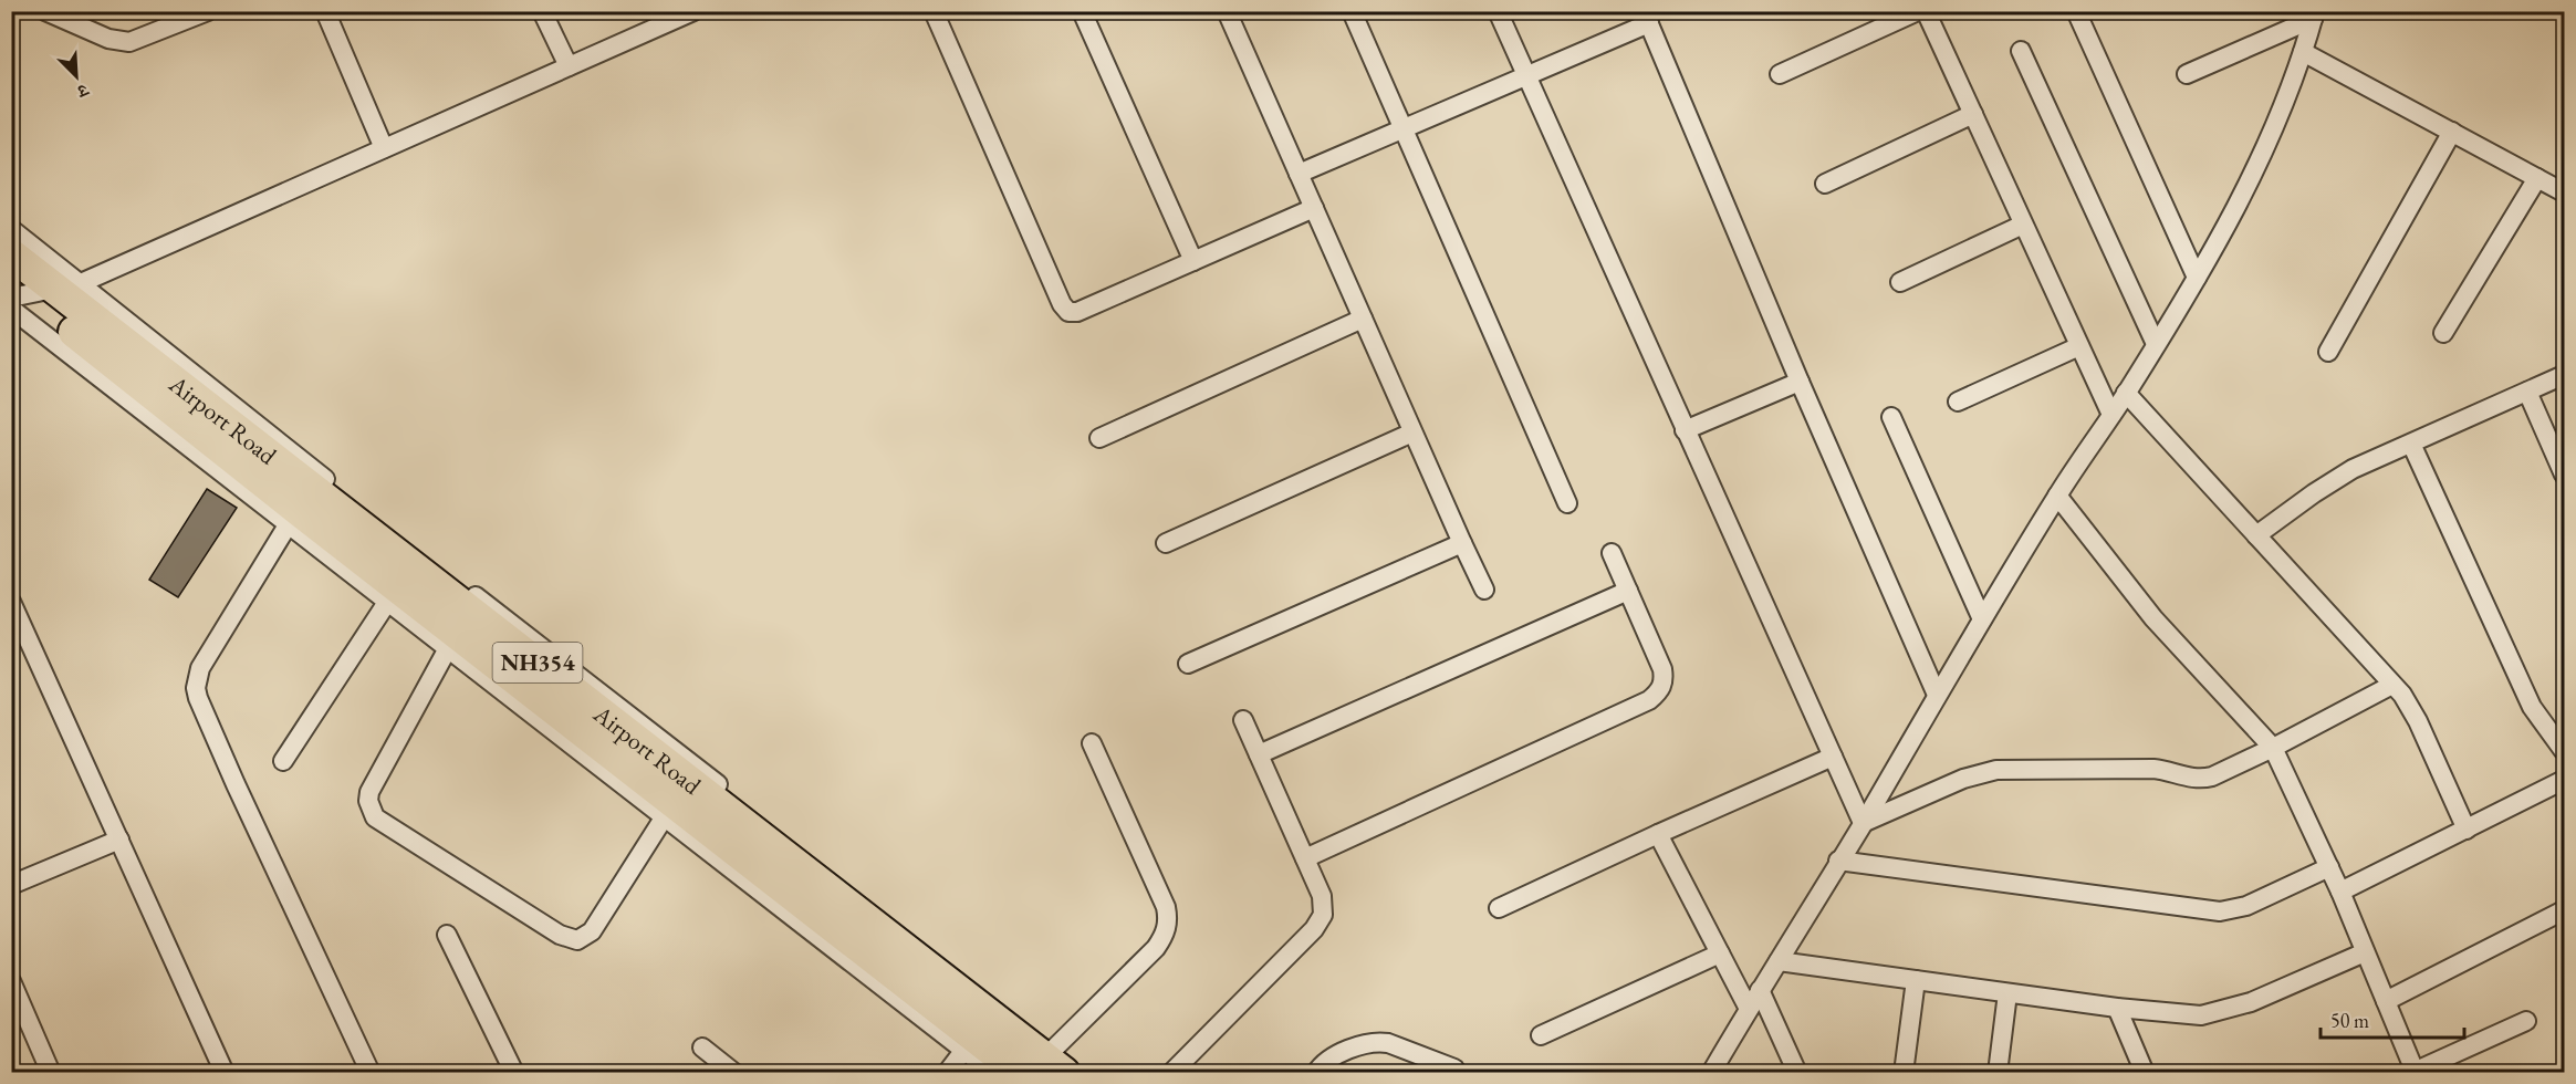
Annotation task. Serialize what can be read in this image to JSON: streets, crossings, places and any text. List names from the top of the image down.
{
  "streets": {
    "highway": ["Airport Road", "NH354"]
  },
  "scale_bar": "50 m",
  "north": "bottom right"
}
